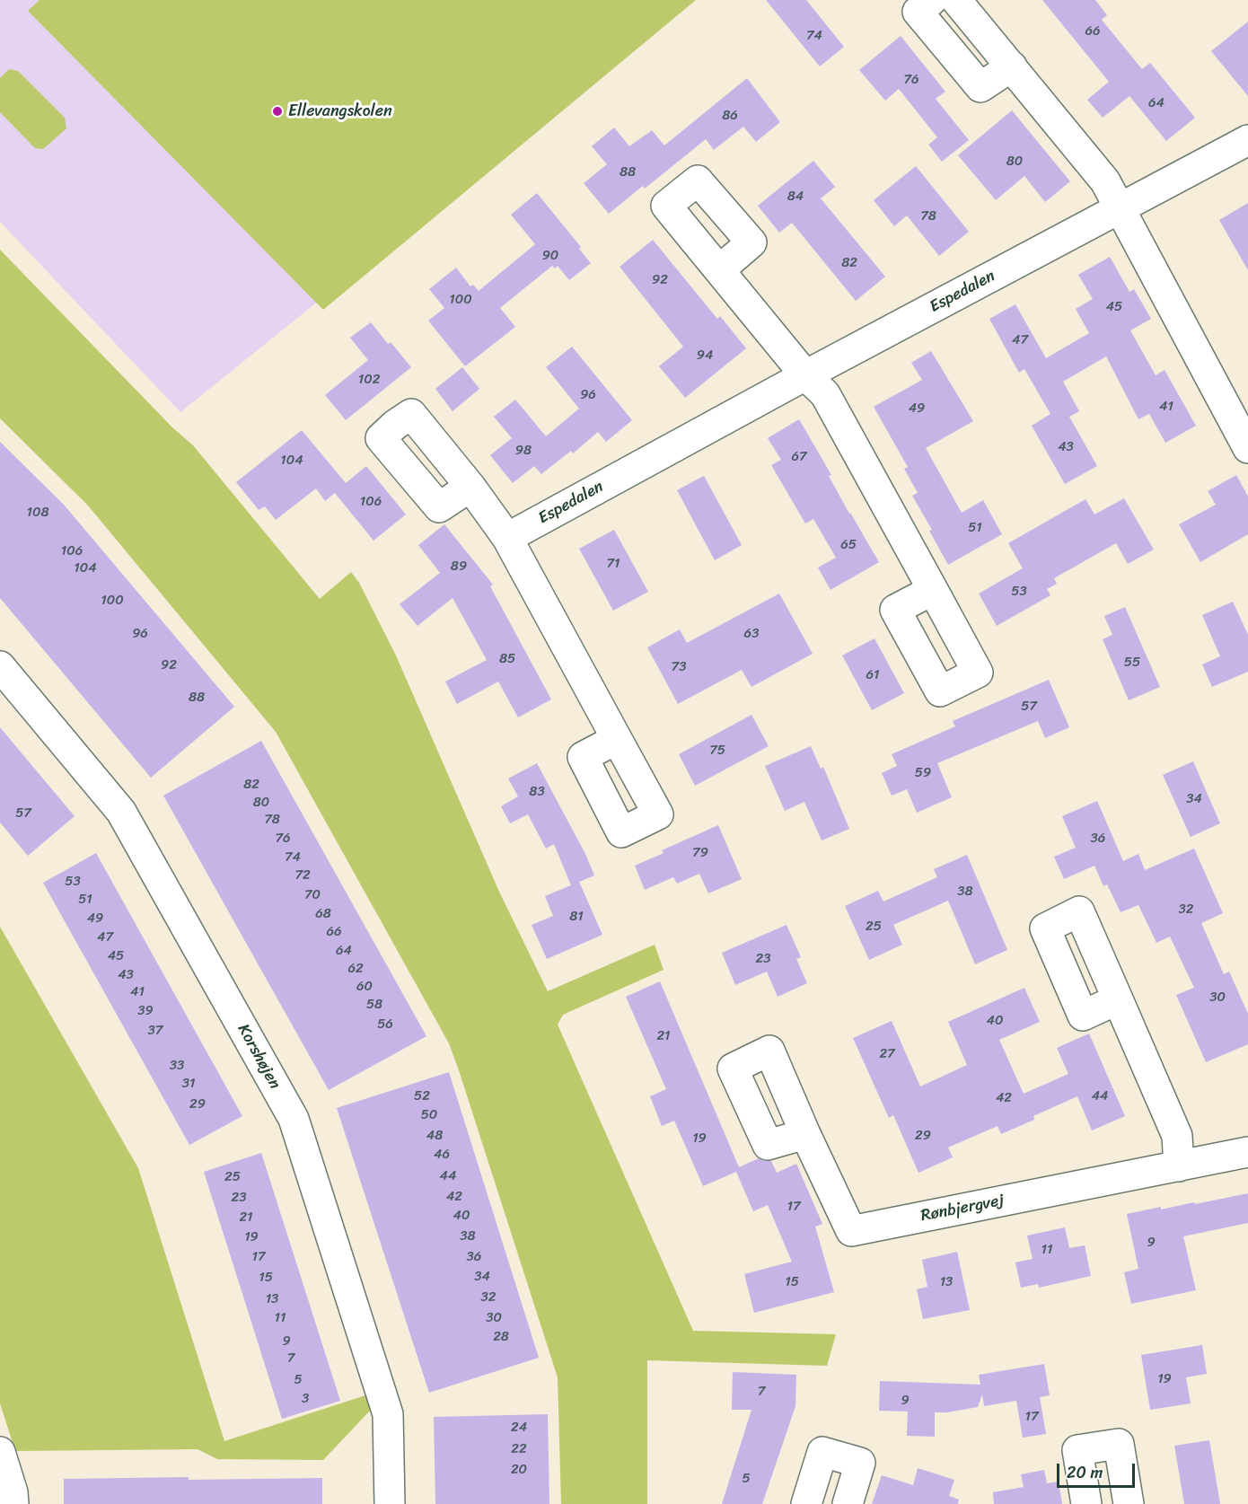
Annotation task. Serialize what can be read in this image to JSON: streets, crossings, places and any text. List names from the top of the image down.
{
  "streets": {
    "street": ["Espedalen", "Korshøjen", "Rønbjergvej"]
  },
  "places": ["Ellevangskolen"],
  "house_numbers": [
    "66",
    "74",
    "76",
    "64",
    "86",
    "80",
    "88",
    "84",
    "78",
    "90",
    "82",
    "92",
    "100",
    "45",
    "47",
    "94",
    "102",
    "96",
    "41",
    "49",
    "43",
    "98",
    "67",
    "104",
    "106",
    "108",
    "51",
    "65",
    "106",
    "71",
    "89",
    "104",
    "53",
    "100",
    "96",
    "63",
    "85",
    "55",
    "92",
    "73",
    "61",
    "88",
    "57",
    "75",
    "59",
    "82",
    "83",
    "34",
    "80",
    "57",
    "78",
    "76",
    "36",
    "79",
    "74",
    "72",
    "53",
    "38",
    "70",
    "51",
    "32",
    "68",
    "81",
    "49",
    "25",
    "66",
    "47",
    "64",
    "45",
    "23",
    "62",
    "43",
    "60",
    "41",
    "30",
    "58",
    "39",
    "40",
    "56",
    "37",
    "21",
    "27",
    "33",
    "31",
    "52",
    "44",
    "42",
    "29",
    "50",
    "48",
    "29",
    "19",
    "46",
    "44",
    "25",
    "42",
    "23",
    "17",
    "40",
    "21",
    "38",
    "19",
    "9",
    "11",
    "17",
    "36",
    "34",
    "15",
    "15",
    "13",
    "32",
    "13",
    "11",
    "30",
    "28",
    "9",
    "7",
    "19",
    "5",
    "7",
    "3",
    "9",
    "17",
    "24",
    "22",
    "20",
    "5"
  ],
  "scale_bar": "20 m"
}
